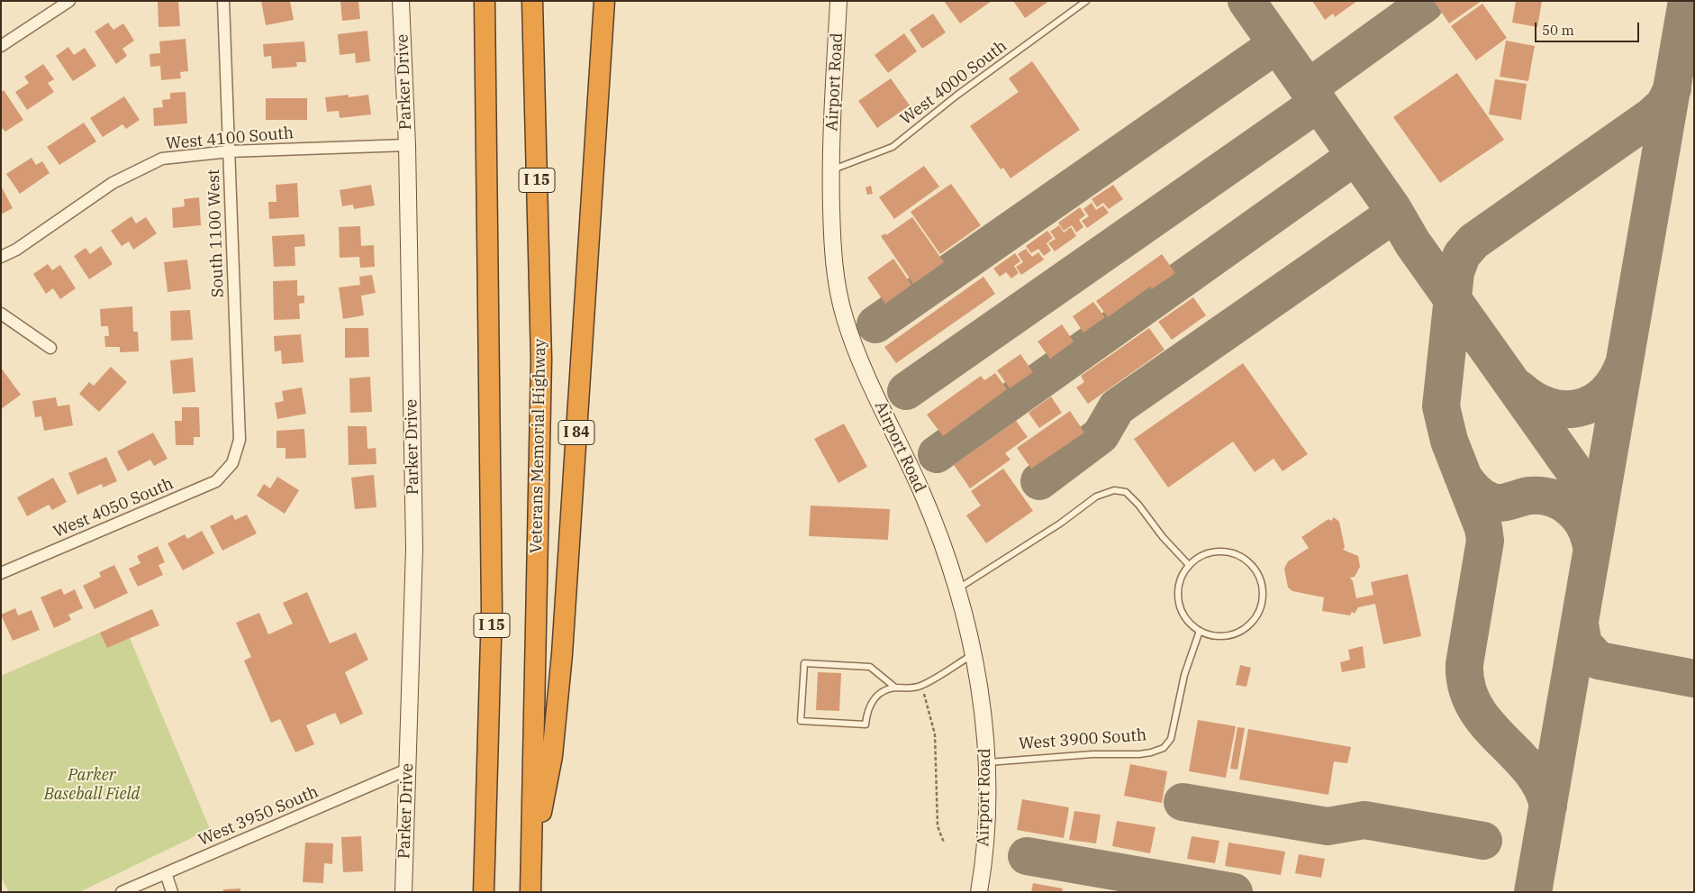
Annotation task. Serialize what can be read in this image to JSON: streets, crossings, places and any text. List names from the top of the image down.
{
  "streets": {
    "highway": ["I 15", "I 84", "Veterans Memorial Highway"],
    "street": [
      "Parker Drive",
      "Airport Road",
      "West 4100 South",
      "South 1100 West",
      "West 4050 South",
      "West 3950 South"
    ],
    "lane": ["West 4000 South", "West 3900 South"]
  },
  "crossings": [
    ["Parker Drive", "West 4100 South"],
    ["Parker Drive", "West 3950 South"],
    ["Airport Road", "West 4000 South"],
    ["Airport Road", "West 3900 South"],
    ["West 4100 South", "South 1100 West"],
    ["South 1100 West", "West 4050 South"],
    ["I 84", "Veterans Memorial Highway"]
  ],
  "parks": ["Parker Baseball Field"],
  "scale_bar": "50 m"
}
